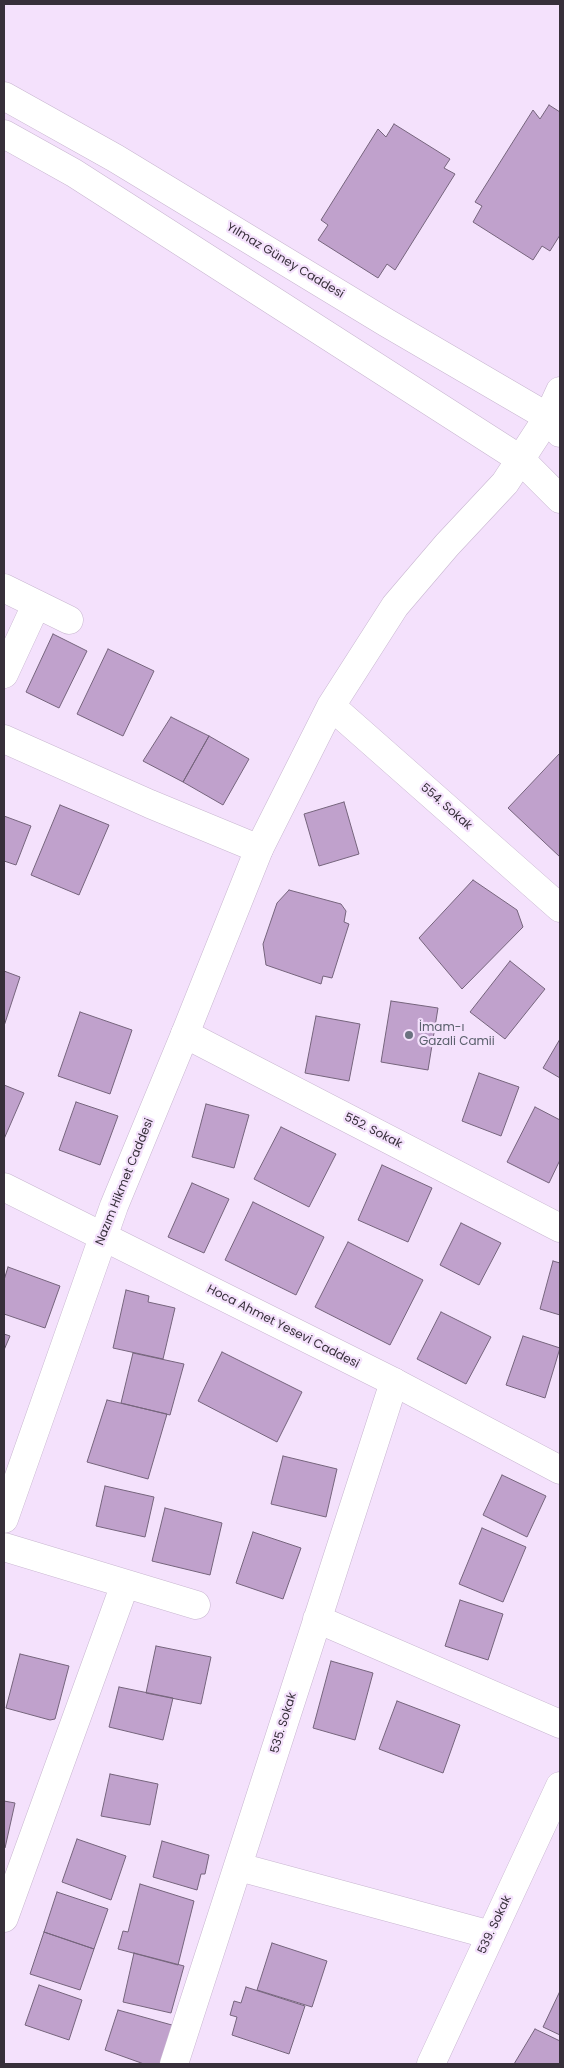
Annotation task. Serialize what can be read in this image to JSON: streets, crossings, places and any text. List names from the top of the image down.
{
  "streets": {
    "street": [
      "Yılmaz Güney Caddesi",
      "554. Sokak",
      "552. Sokak",
      "Nazım Hikmet Caddesi",
      "Hoca Ahmet Yesevi Caddesi",
      "535. Sokak",
      "539. Sokak"
    ]
  },
  "crossings": [
    ["Yılmaz Güney Caddesi", "Nazım Hikmet Caddesi"],
    ["554. Sokak", "Nazım Hikmet Caddesi"],
    ["552. Sokak", "Nazım Hikmet Caddesi"],
    ["Nazım Hikmet Caddesi", "Hoca Ahmet Yesevi Caddesi"],
    ["Hoca Ahmet Yesevi Caddesi", "535. Sokak"]
  ],
  "places": ["İmam-ı Gazali Camii"]
}
